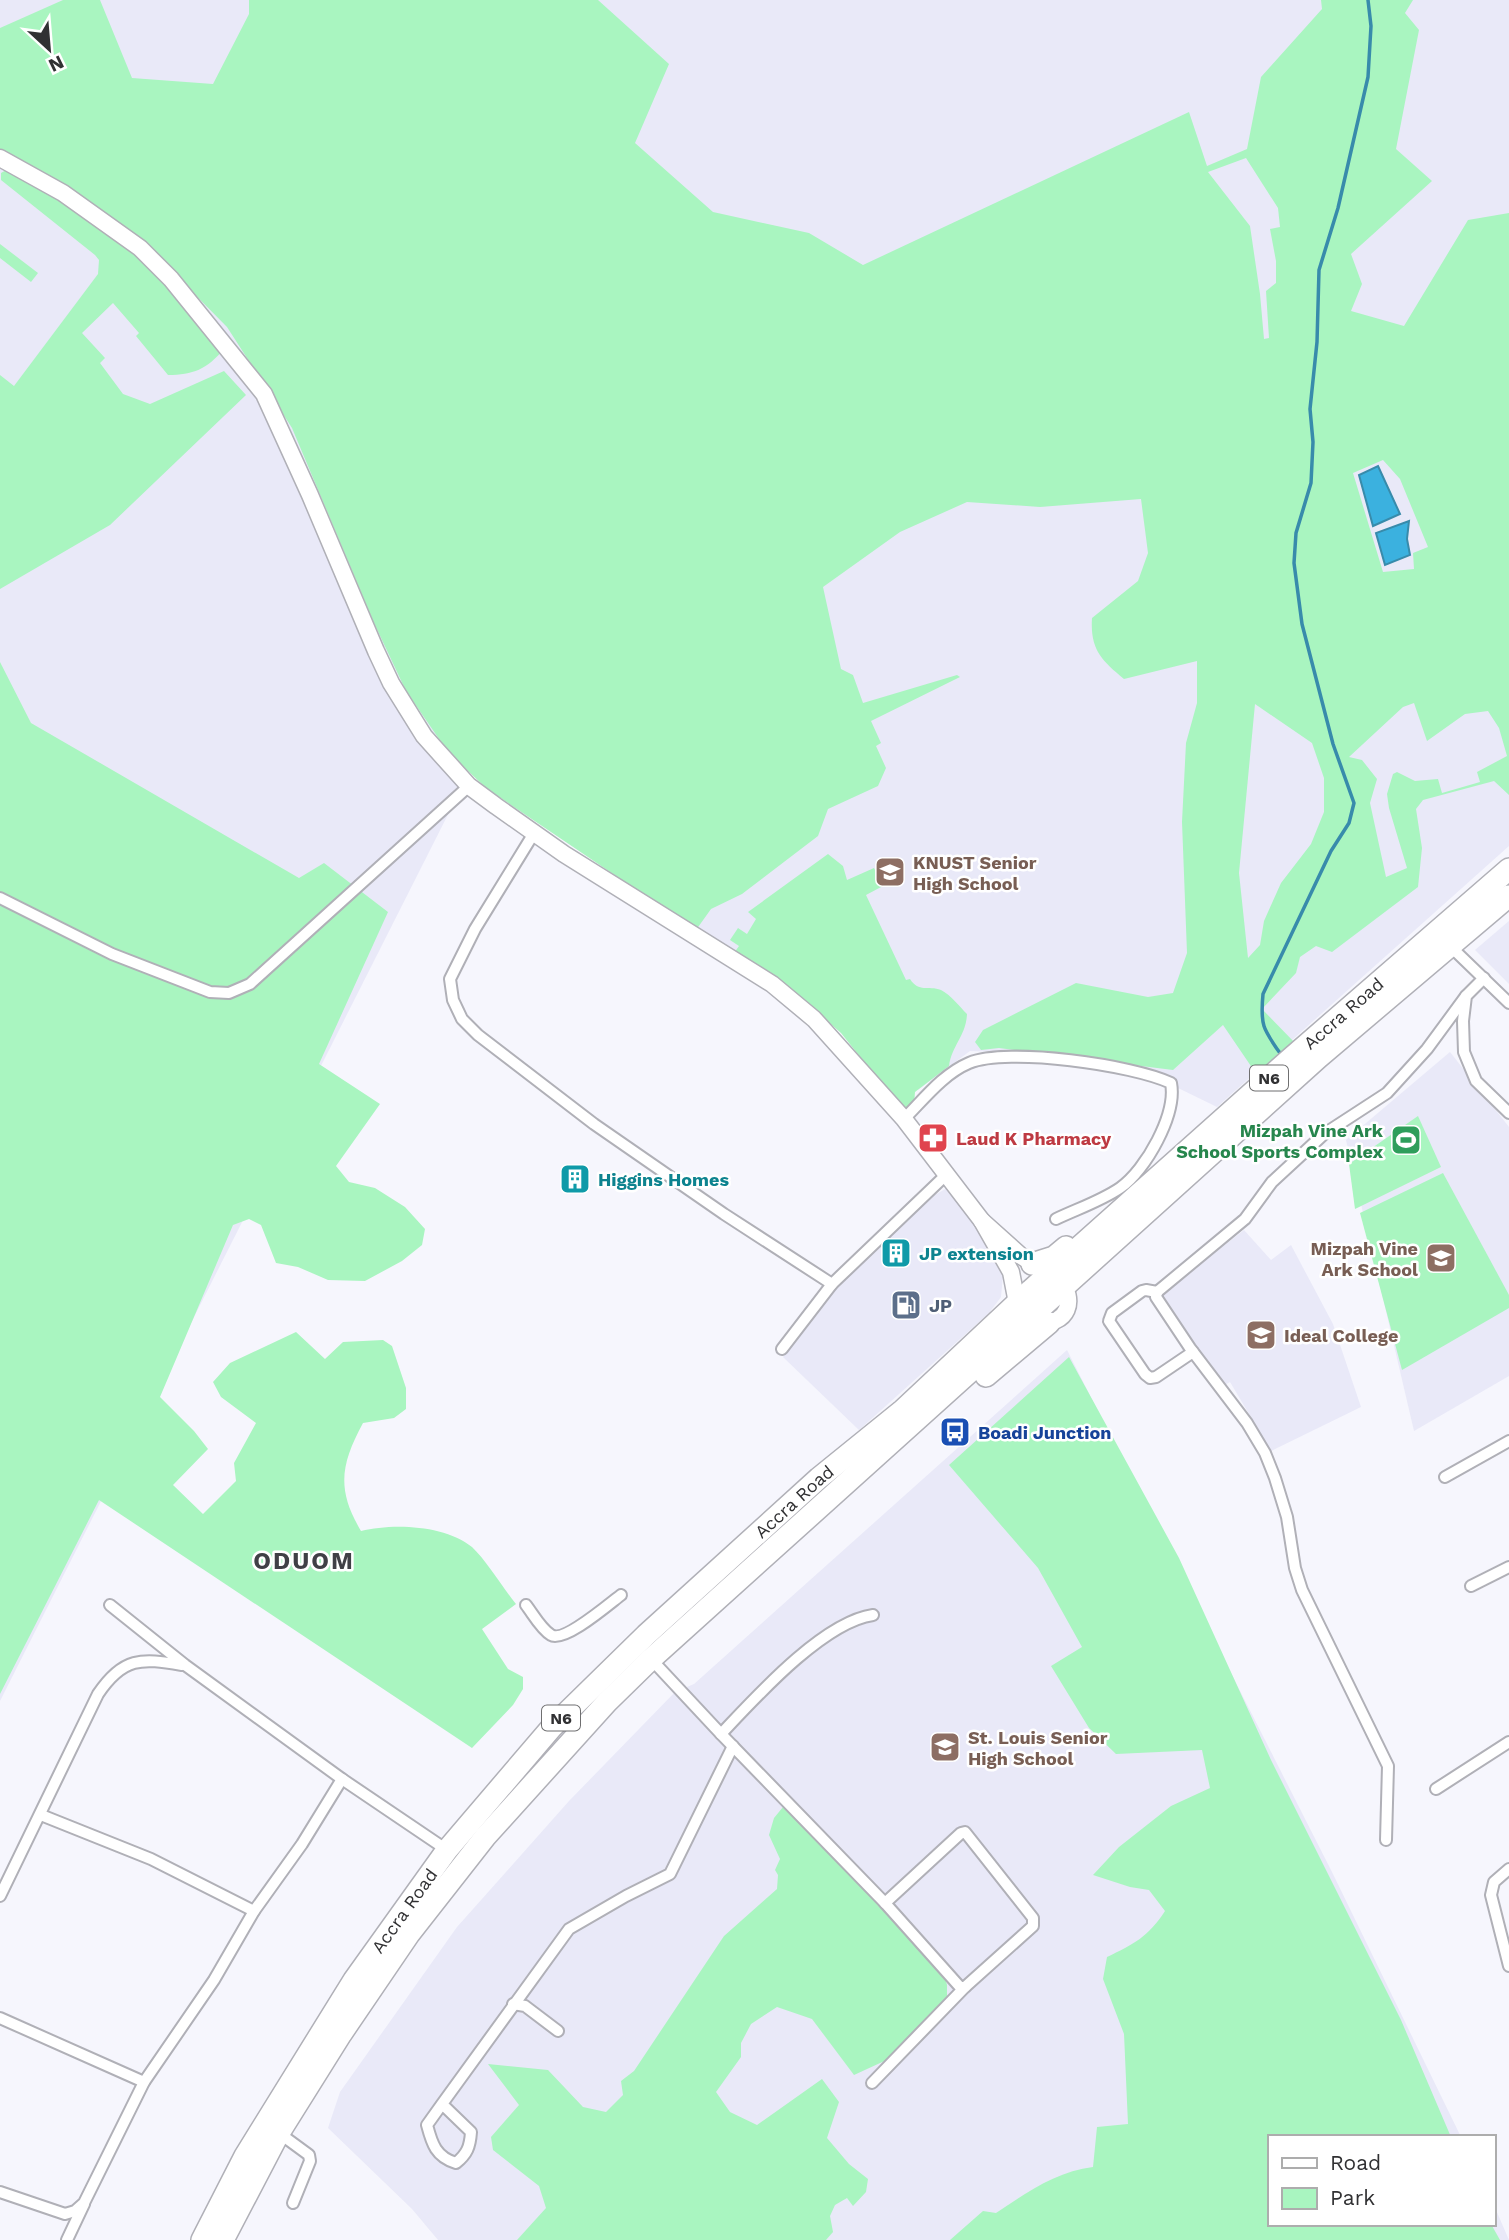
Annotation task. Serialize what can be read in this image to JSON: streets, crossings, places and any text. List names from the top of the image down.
{
  "streets": {
    "highway": ["Accra Road", "N6"]
  },
  "districts": ["ODUOM"],
  "places": {
    "school or university": [
      "KNUST Senior High School",
      "Mizpah Vine Ark School",
      "Ideal College",
      "St. Louis Senior High School"
    ],
    "pharmacy": ["Laud K Pharmacy"],
    "sports": ["Mizpah Vine Ark School Sports Complex"],
    "building": ["Higgins Homes", "JP extension"],
    "fuel station": ["JP"],
    "bus stop": ["Boadi Junction"]
  },
  "legend": ["Road", "Park"],
  "north": "bottom right"
}
